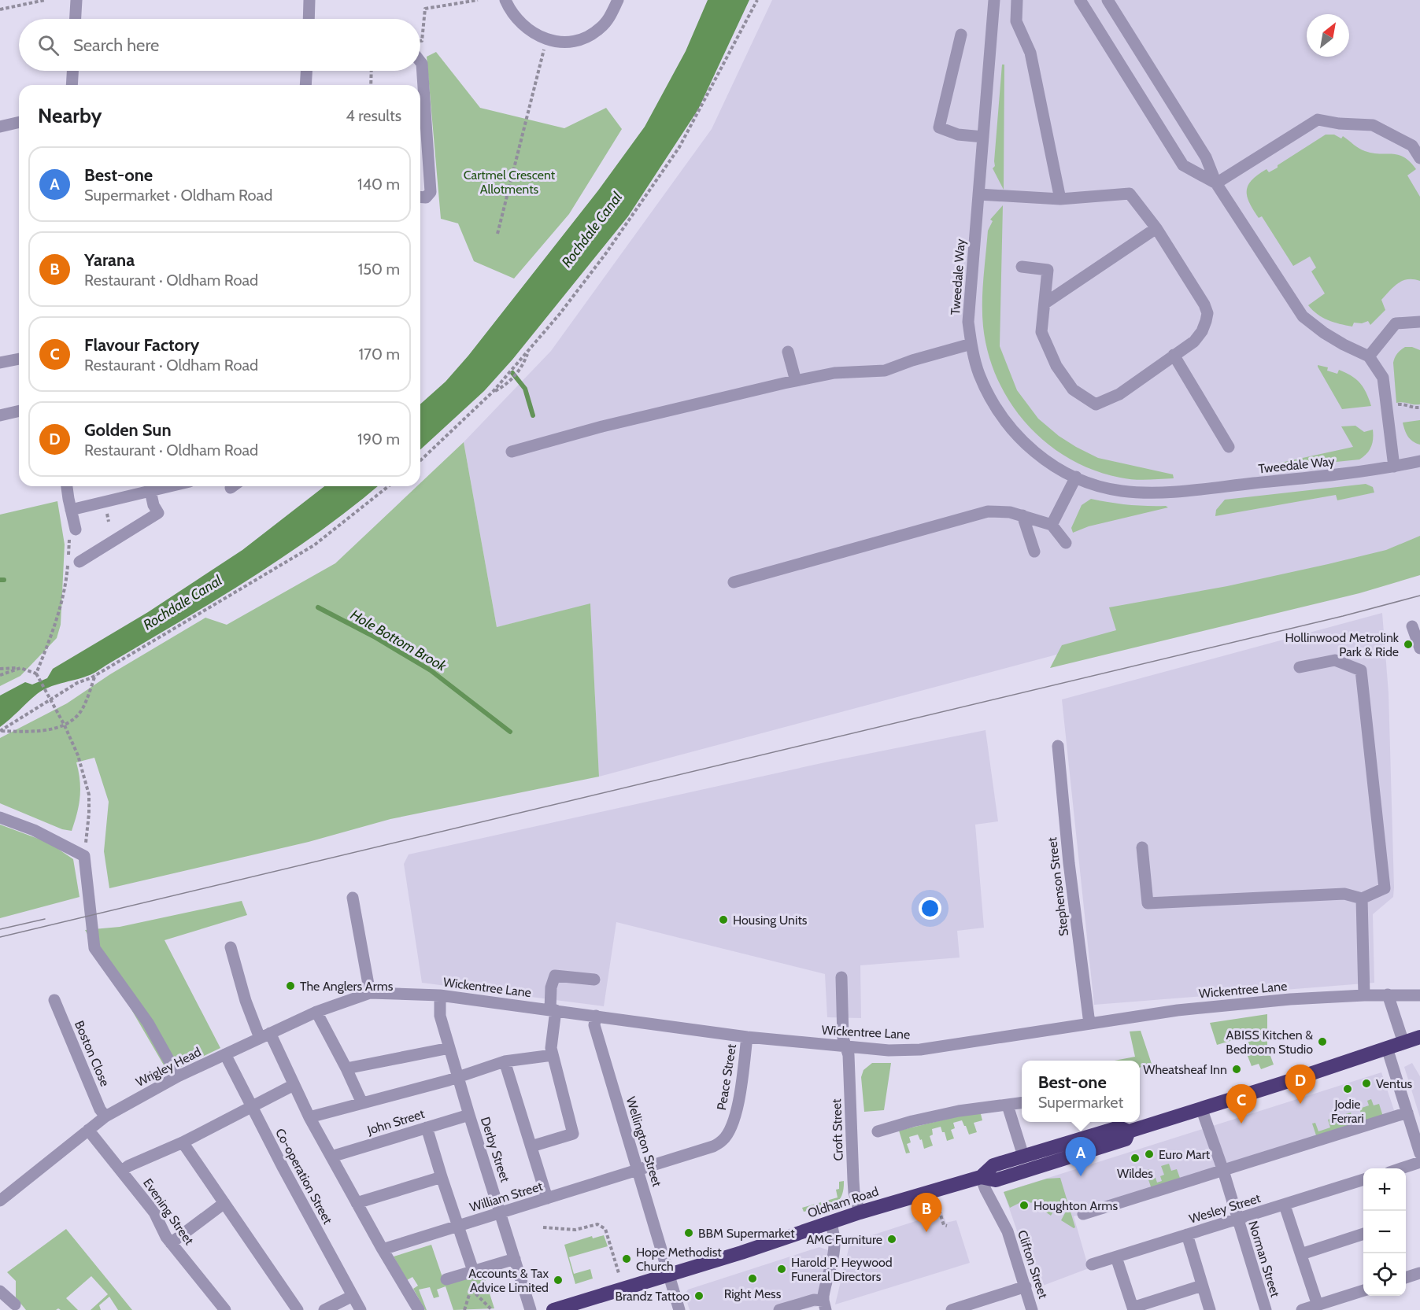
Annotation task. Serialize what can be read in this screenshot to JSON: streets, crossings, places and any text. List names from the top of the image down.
{
  "streets": {
    "highway": ["Oldham Road"],
    "street": [
      "Tweedale Way",
      "Stephenson Street",
      "Wickentree Lane",
      "Boston Close",
      "Wrigley Head",
      "Peace Street",
      "John Street",
      "Croft Street",
      "Wellington Street",
      "Derby Street",
      "Co-operation Street",
      "William Street",
      "Wesley Street",
      "Evening Street",
      "Norman Street",
      "Clifton Street"
    ]
  },
  "crossings": [
    ["Stephenson Street", "Wickentree Lane"],
    ["Wickentree Lane", "Wrigley Head"],
    ["Wickentree Lane", "Peace Street"],
    ["Wickentree Lane", "Croft Street"],
    ["Wickentree Lane", "Wellington Street"],
    ["Wickentree Lane", "Derby Street"],
    ["Boston Close", "Wrigley Head"],
    ["Wrigley Head", "Co-operation Street"],
    ["Wrigley Head", "Evening Street"],
    ["Peace Street", "Wellington Street"],
    ["Peace Street", "William Street"],
    ["John Street", "Derby Street"],
    ["Croft Street", "Oldham Road"],
    ["Wellington Street", "William Street"],
    ["Wellington Street", "Oldham Road"],
    ["Derby Street", "William Street"],
    ["Oldham Road", "Norman Street"],
    ["Oldham Road", "Clifton Street"],
    ["Wesley Street", "Norman Street"]
  ],
  "water": ["Rochdale Canal", "Hole Bottom Brook"],
  "parks": ["Cartmel Crescent Allotments"],
  "places": [
    "Hollinwood Metrolink Park & Ride",
    "Housing Units",
    "The Anglers Arms",
    "ABISS Kitchen & Bedroom Studio",
    "Wheatsheaf Inn",
    "Ventus",
    "Jodie Ferrari",
    "Euro Mart",
    "Wildes",
    "Houghton Arms",
    "BBM Supermarket",
    "AMC Furniture",
    "Hope Methodist Church",
    "Harold P. Heywood Funeral Directors",
    "Right Mess",
    "Accounts & Tax Advice Limited",
    "Brandz Tattoo"
  ],
  "north": "top right",
  "page": {
    "search": "Search here",
    "heading": ["Nearby", "4 results"],
    "list": [
      {
        "mark": "A",
        "name": "Best-one",
        "note": "Supermarket · Oldham Road",
        "value": "140 m"
      },
      {
        "mark": "B",
        "name": "Yarana",
        "note": "Restaurant · Oldham Road",
        "value": "150 m"
      },
      {
        "mark": "C",
        "name": "Flavour Factory",
        "note": "Restaurant · Oldham Road",
        "value": "170 m"
      },
      {
        "mark": "D",
        "name": "Golden Sun",
        "note": "Restaurant · Oldham Road",
        "value": "190 m"
      }
    ],
    "popup": ["Best-one", "Supermarket"],
    "pins": [
      "D",
      "C",
      "A",
      "B"
    ],
    "map_buttons": ["+", "−"]
  }
}
